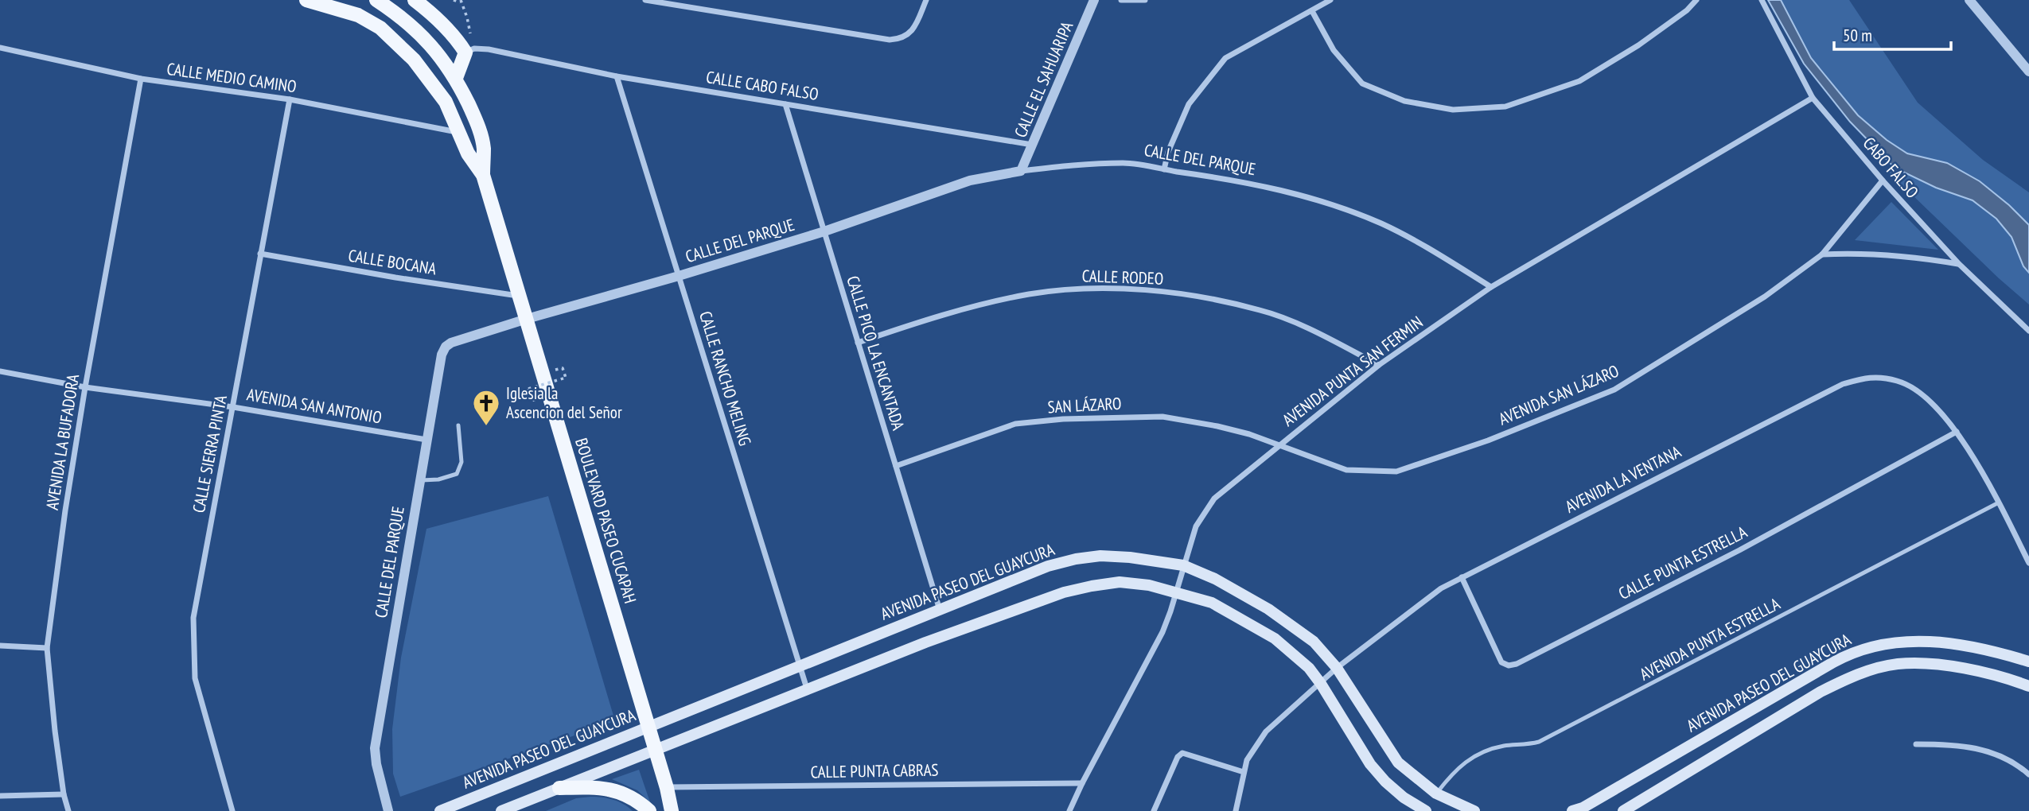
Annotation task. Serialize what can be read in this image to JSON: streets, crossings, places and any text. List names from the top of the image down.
{
  "streets": {
    "main road": ["BOULEVARD PASEO CUCAPAH", "AVENIDA PASEO DEL GUAYCURA"],
    "street": [
      "CALLE MEDIO CAMINO",
      "CALLE EL SAHUARIPA",
      "CALLE CABO FALSO",
      "CALLE DEL PARQUE",
      "CABO FALSO",
      "CALLE BOCANA",
      "CALLE RODEO",
      "CALLE PICO LA ENCANTADA",
      "AVENIDA PUNTA SAN FERMIN",
      "CALLE RANCHO MELING",
      "AVENIDA SAN LÁZARO",
      "SAN LÁZARO",
      "AVENIDA SAN ANTONIO",
      "AVENIDA LA BUFADORA",
      "CALLE SIERRA PINTA",
      "AVENIDA LA VENTANA",
      "CALLE PUNTA ESTRELLA",
      "CALLE PUNTA CABRAS"
    ],
    "lane": ["AVENIDA PUNTA ESTRELLA"]
  },
  "crossings": [
    ["CALLE MEDIO CAMINO", "AVENIDA LA BUFADORA"],
    ["CALLE MEDIO CAMINO", "CALLE SIERRA PINTA"],
    ["CALLE EL SAHUARIPA", "CALLE CABO FALSO"],
    ["CALLE EL SAHUARIPA", "CALLE DEL PARQUE"],
    ["CALLE CABO FALSO", "CALLE PICO LA ENCANTADA"],
    ["CALLE CABO FALSO", "CALLE RANCHO MELING"],
    ["CALLE DEL PARQUE", "CALLE PICO LA ENCANTADA"],
    ["CALLE DEL PARQUE", "AVENIDA PUNTA SAN FERMIN"],
    ["CALLE DEL PARQUE", "CALLE RANCHO MELING"],
    ["CALLE DEL PARQUE", "AVENIDA SAN ANTONIO"],
    ["CALLE DEL PARQUE", "BOULEVARD PASEO CUCAPAH"],
    ["CABO FALSO", "AVENIDA PUNTA SAN FERMIN"],
    ["CABO FALSO", "AVENIDA SAN LÁZARO"],
    ["CALLE BOCANA", "CALLE SIERRA PINTA"],
    ["CALLE BOCANA", "BOULEVARD PASEO CUCAPAH"],
    ["CALLE RODEO", "CALLE PICO LA ENCANTADA"],
    ["CALLE RODEO", "AVENIDA PUNTA SAN FERMIN"],
    ["CALLE PICO LA ENCANTADA", "SAN LÁZARO"],
    ["CALLE PICO LA ENCANTADA", "AVENIDA PASEO DEL GUAYCURA"],
    ["AVENIDA PUNTA SAN FERMIN", "AVENIDA SAN LÁZARO"],
    ["AVENIDA PUNTA SAN FERMIN", "SAN LÁZARO"],
    ["AVENIDA PUNTA SAN FERMIN", "AVENIDA PASEO DEL GUAYCURA"],
    ["AVENIDA PUNTA SAN FERMIN", "CALLE PUNTA CABRAS"],
    ["CALLE RANCHO MELING", "AVENIDA PASEO DEL GUAYCURA"],
    ["AVENIDA SAN LÁZARO", "SAN LÁZARO"],
    ["AVENIDA SAN ANTONIO", "AVENIDA LA BUFADORA"],
    ["AVENIDA SAN ANTONIO", "CALLE SIERRA PINTA"],
    ["AVENIDA LA VENTANA", "CALLE PUNTA ESTRELLA"],
    ["AVENIDA LA VENTANA", "AVENIDA PASEO DEL GUAYCURA"],
    ["AVENIDA LA VENTANA", "AVENIDA PUNTA ESTRELLA"],
    ["BOULEVARD PASEO CUCAPAH", "AVENIDA PASEO DEL GUAYCURA"],
    ["BOULEVARD PASEO CUCAPAH", "CALLE PUNTA CABRAS"],
    ["AVENIDA PASEO DEL GUAYCURA", "AVENIDA PUNTA ESTRELLA"]
  ],
  "places": {
    "church": ["Iglesia la Ascencion del Señor"]
  },
  "scale_bar": "50 m"
}
